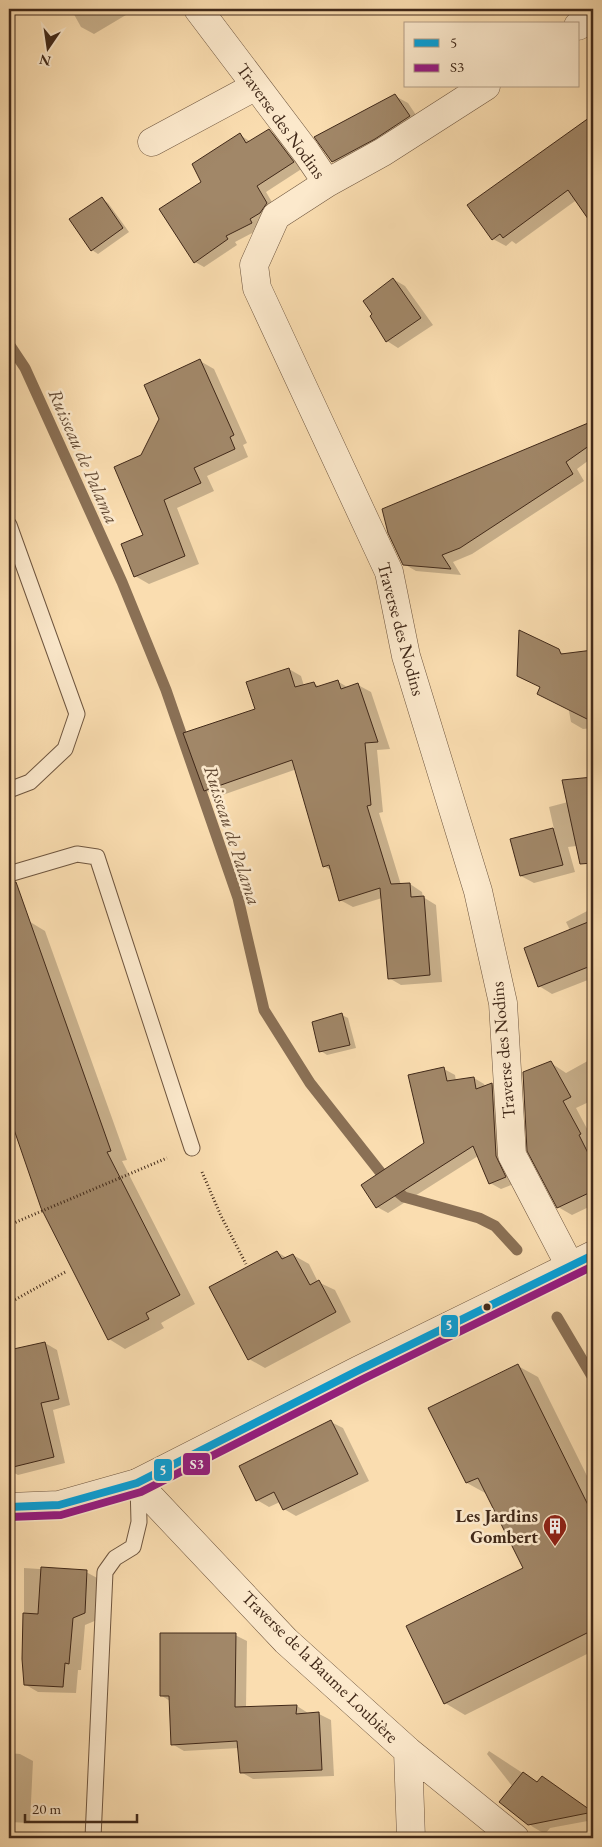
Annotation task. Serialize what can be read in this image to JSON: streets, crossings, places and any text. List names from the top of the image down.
{
  "streets": {
    "street": ["Traverse des Nodins", "Traverse de la Baume Loubière"]
  },
  "water": ["Ruisseau de Palama"],
  "places": {
    "building": ["Les Jardins Gombert"]
  },
  "lines": ["transit line 5", "transit line S3"],
  "legend": ["5", "S3"],
  "scale_bar": "20 m",
  "north": "bottom"
}
